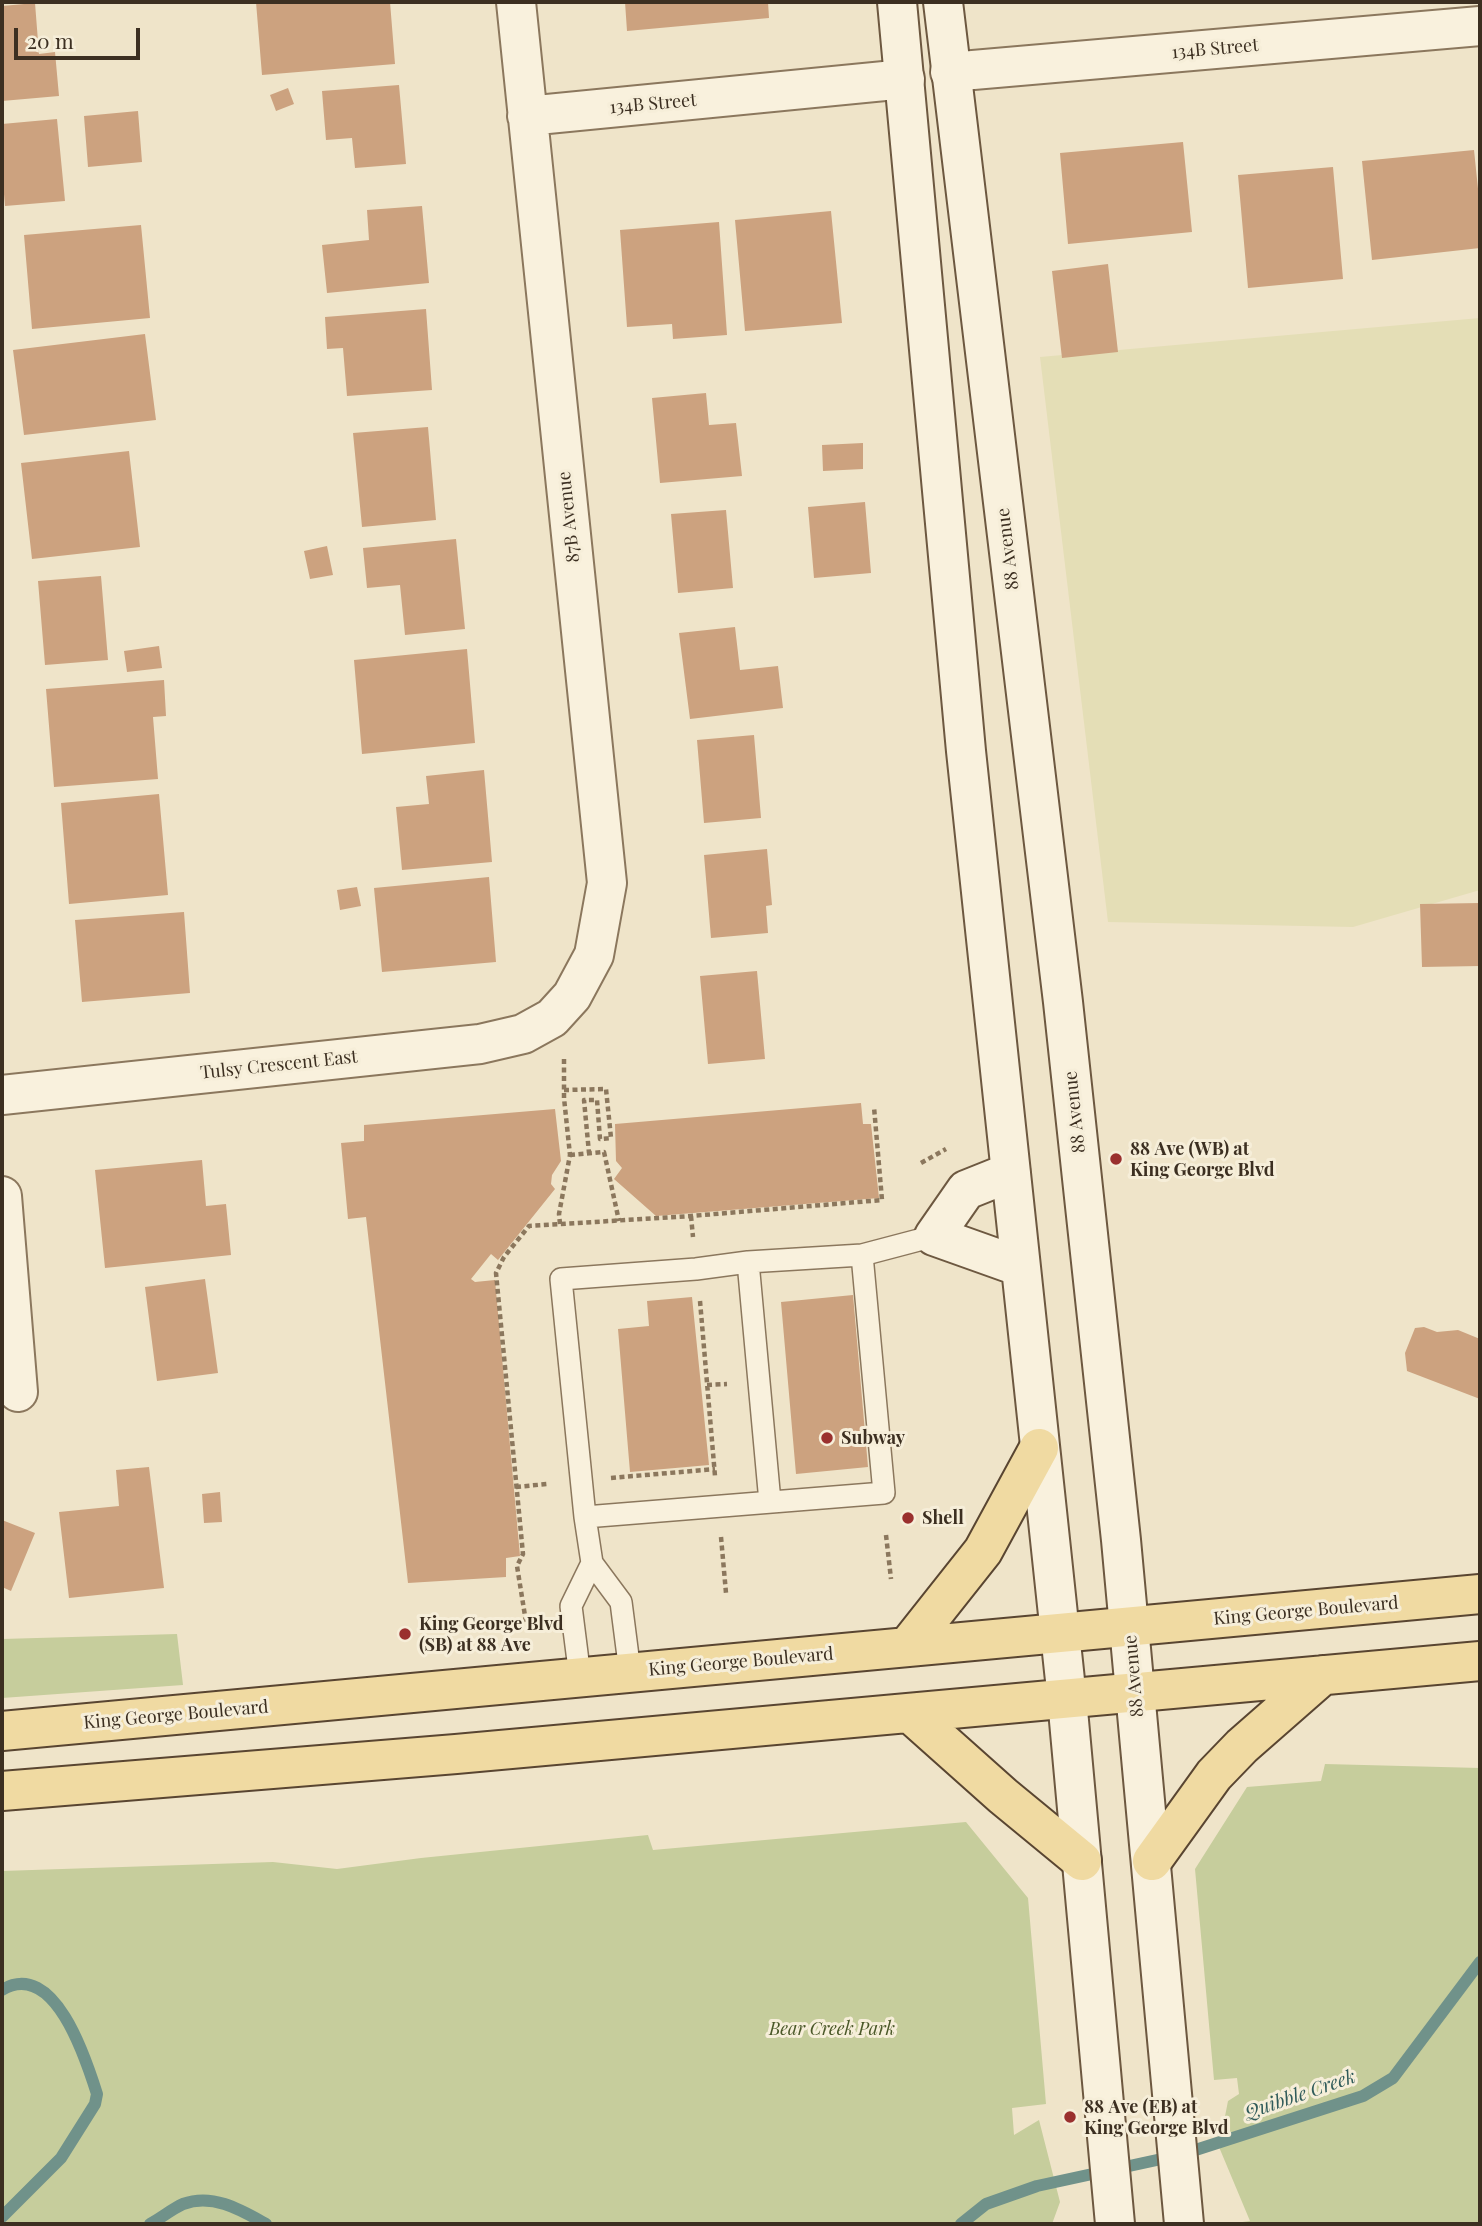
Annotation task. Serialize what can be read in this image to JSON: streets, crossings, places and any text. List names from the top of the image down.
{
  "streets": {
    "main road": [
      "134B Street",
      "87B Avenue",
      "88 Avenue",
      "Tulsy Crescent East",
      "King George Boulevard"
    ]
  },
  "crossings": [
    ["134B Street", "87B Avenue"],
    ["134B Street", "88 Avenue"],
    ["87B Avenue", "Tulsy Crescent East"],
    ["88 Avenue", "King George Boulevard"]
  ],
  "water": ["Quibble Creek"],
  "parks": ["Bear Creek Park"],
  "places": [
    "88 Ave (WB) at King George Blvd",
    "Subway",
    "Shell",
    "King George Blvd (SB) at 88 Ave",
    "88 Ave (EB) at King George Blvd"
  ],
  "scale_bar": "20 m"
}
